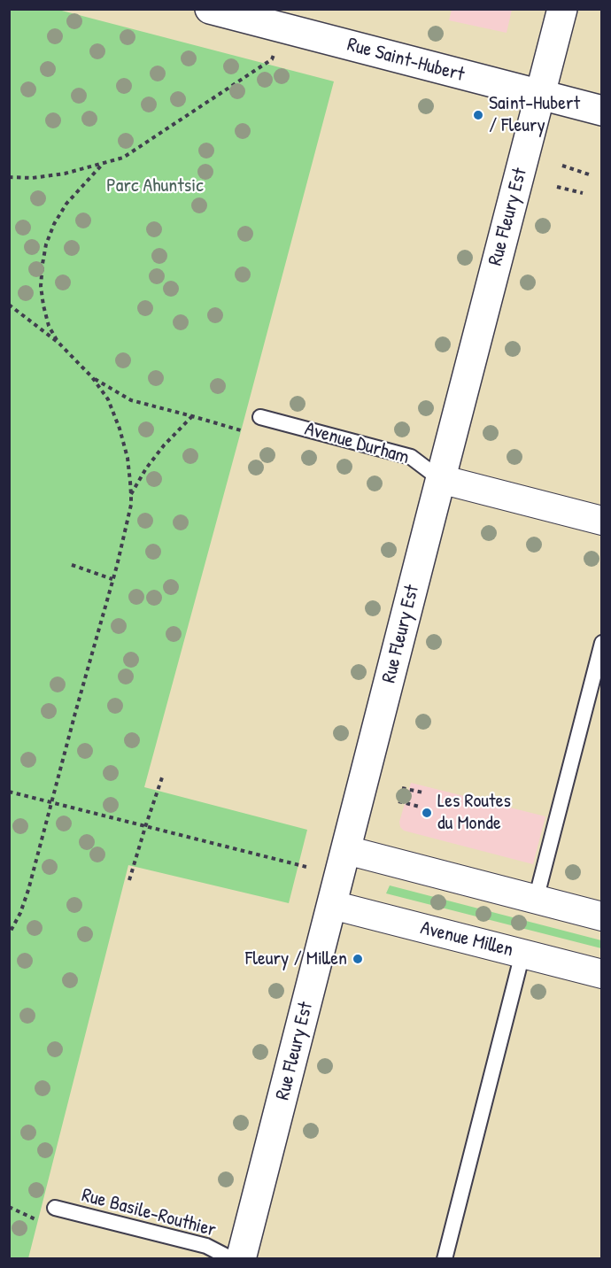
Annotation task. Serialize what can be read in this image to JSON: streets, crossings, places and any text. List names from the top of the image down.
{
  "streets": {
    "street": [
      "Rue Saint-Hubert",
      "Rue Fleury Est",
      "Avenue Durham",
      "Avenue Millen"
    ],
    "lane": ["Rue Basile-Routhier"]
  },
  "crossings": [
    ["Rue Saint-Hubert", "Rue Fleury Est"],
    ["Rue Fleury Est", "Avenue Durham"],
    ["Rue Fleury Est", "Avenue Millen"]
  ],
  "parks": ["Parc Ahuntsic"],
  "places": ["Saint-Hubert / Fleury", "Les Routes du Monde", "Fleury / Millen"]
}
